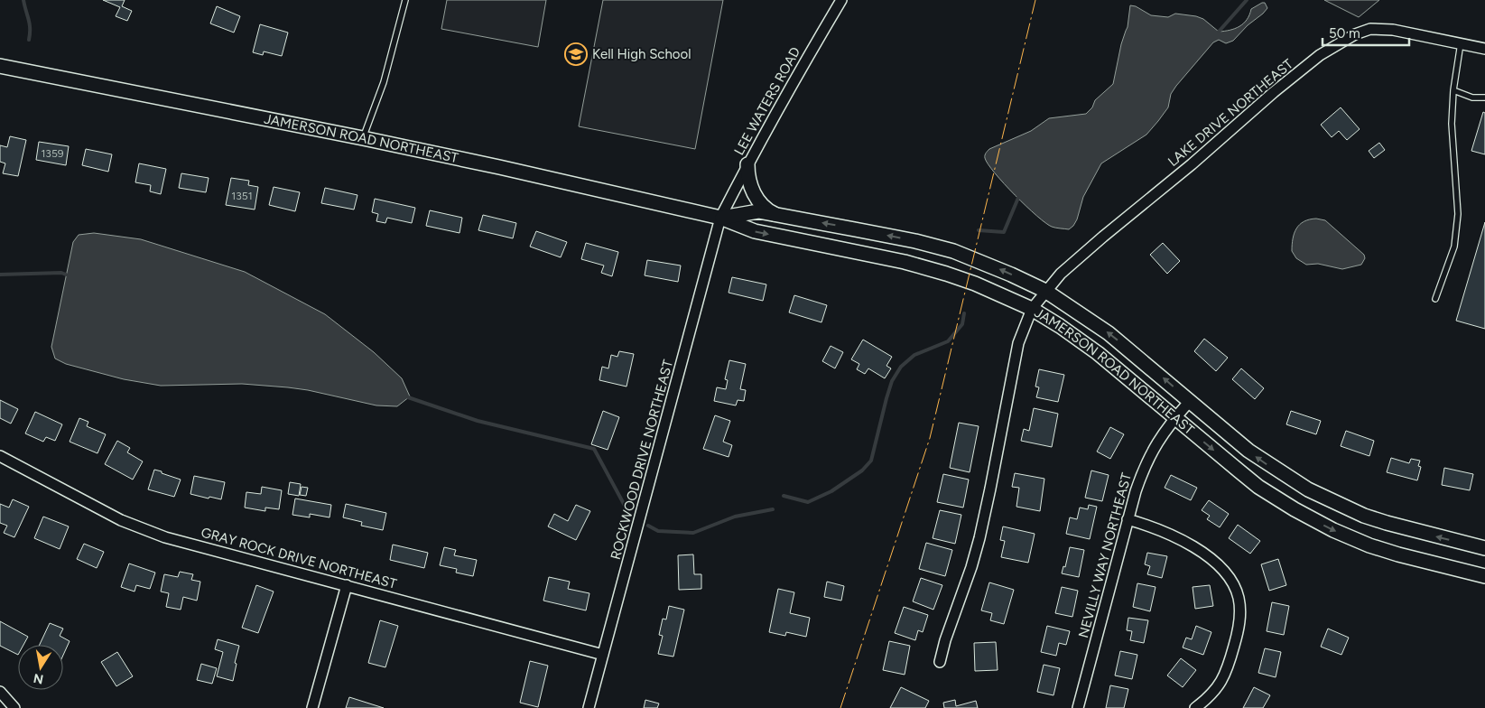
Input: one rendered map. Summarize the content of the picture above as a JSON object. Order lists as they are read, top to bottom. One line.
{"streets":{"street":["LEE WATERS ROAD","LAKE DRIVE NORTHEAST","JAMERSON ROAD NORTHEAST","ROCKWOOD DRIVE NORTHEAST","NEVILLY WAY NORTHEAST","GRAY ROCK DRIVE NORTHEAST"]},"crossings":[["LEE WATERS ROAD","JAMERSON ROAD NORTHEAST"],["LEE WATERS ROAD","ROCKWOOD DRIVE NORTHEAST"],["LAKE DRIVE NORTHEAST","JAMERSON ROAD NORTHEAST"],["JAMERSON ROAD NORTHEAST","ROCKWOOD DRIVE NORTHEAST"],["JAMERSON ROAD NORTHEAST","NEVILLY WAY NORTHEAST"],["ROCKWOOD DRIVE NORTHEAST","GRAY ROCK DRIVE NORTHEAST"]],"places":{"school or university":["Kell High School"]},"house_numbers":["1359","1351"],"scale_bar":"50 m","north":"bottom"}
